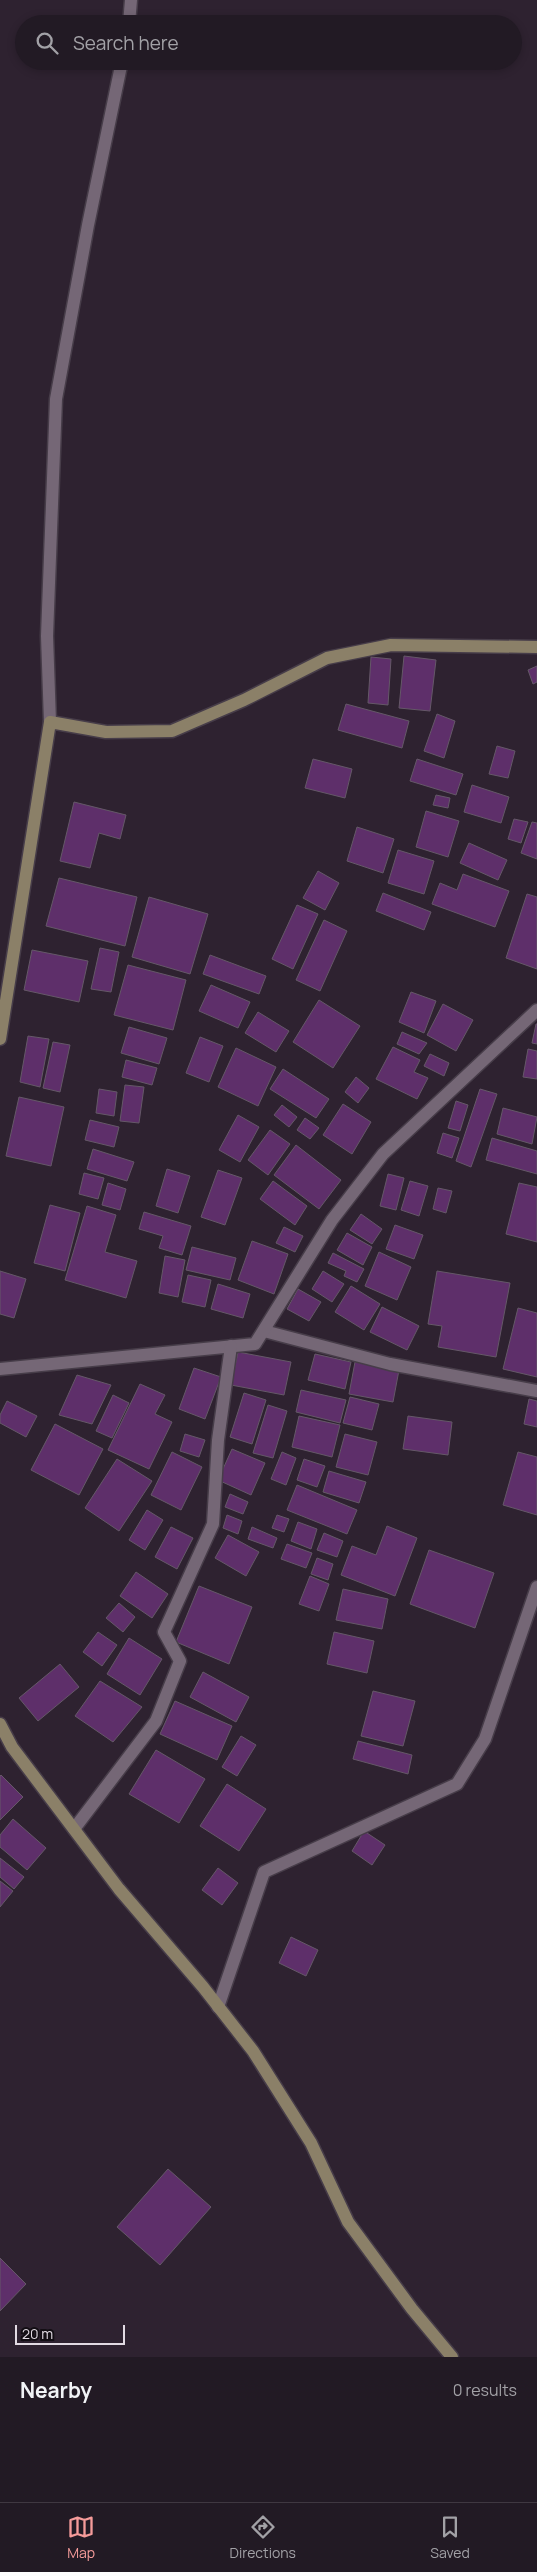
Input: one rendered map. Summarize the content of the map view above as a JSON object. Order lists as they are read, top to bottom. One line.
{"scale_bar":"20 m","page":{"search":"Search here","scale":"20 m","heading":["Nearby","0 results"],"nav":["Map","Directions","Saved"]}}
